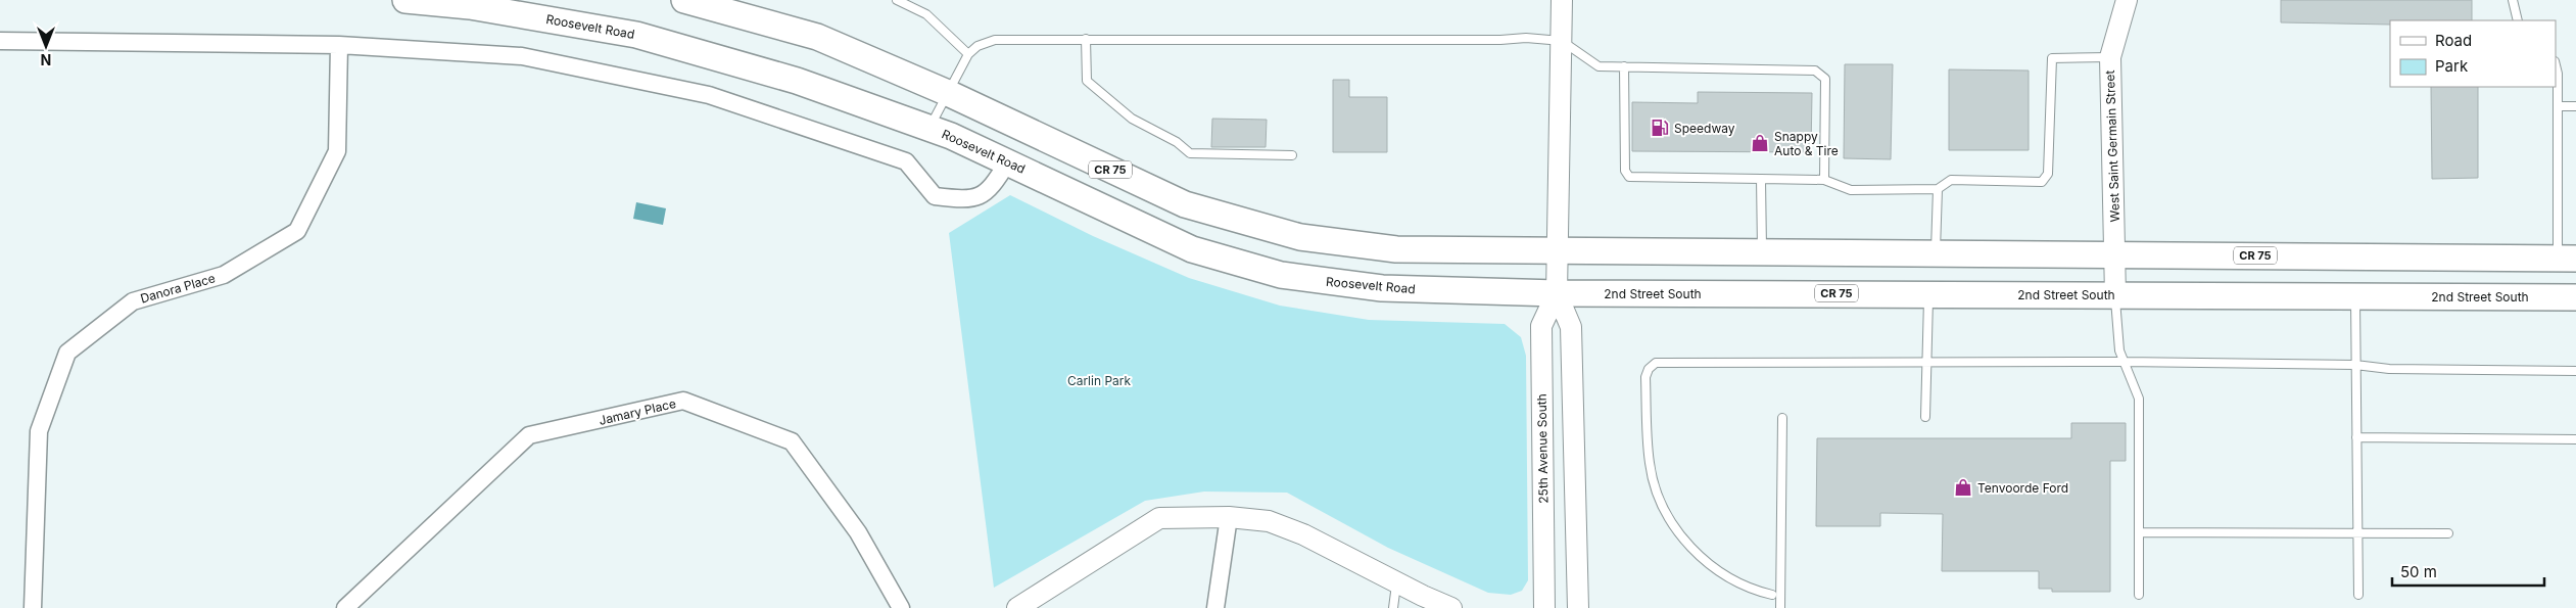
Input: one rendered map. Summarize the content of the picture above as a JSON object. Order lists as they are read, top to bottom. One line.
{"streets":{"main road":["Roosevelt Road","CR 75","2nd Street South"],"street":["West Saint Germain Street","Danora Place","Jamary Place","25th Avenue South"]},"crossings":[["Roosevelt Road","2nd Street South"],["Roosevelt Road","25th Avenue South"],["West Saint Germain Street","CR 75"],["West Saint Germain Street","2nd Street South"],["CR 75","25th Avenue South"],["2nd Street South","25th Avenue South"]],"parks":["Carlin Park"],"places":{"fuel station":["Speedway"],"shop":["Snappy Auto & Tire","Tenvoorde Ford"]},"legend":["Road","Park"],"scale_bar":"50 m","north":"bottom"}
